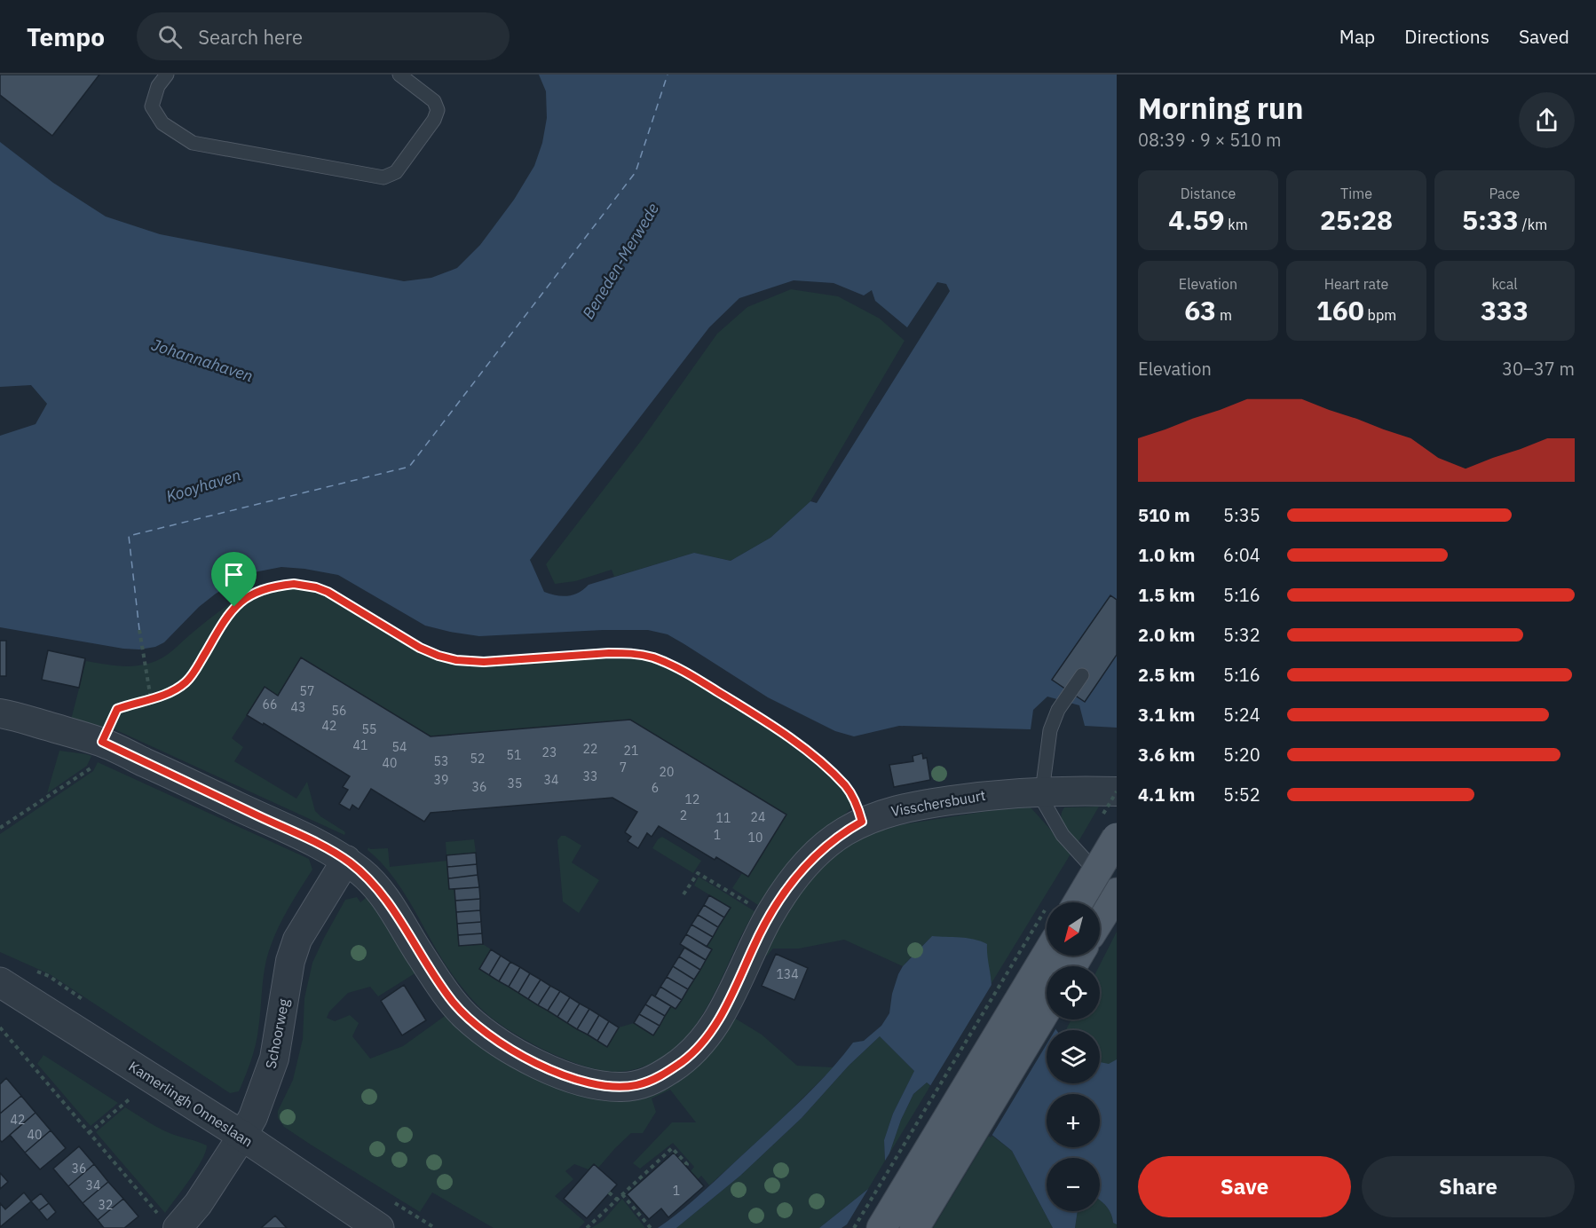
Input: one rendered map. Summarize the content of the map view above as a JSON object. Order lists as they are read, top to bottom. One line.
{"streets":{"street":["Visschersbuurt","Schoorweg","Kamerlingh Onneslaan"]},"crossings":[["Visschersbuurt","Schoorweg"],["Schoorweg","Kamerlingh Onneslaan"]],"water":["Beneden-Merwede","Johannahaven","Kooyhaven"],"house_numbers":["57","66","43","56","42","55","41","54","22","21","23","51","52","53","40","7","20","33","39","34","35","36","6","12","2","24","11","1","10","134","42","40","36","34","1","32"],"north":"bottom left","page":{"header":"Tempo","search":"Search here","nav":["Map","Directions","Saved"],"heading":["Morning run","08:39 · 9 × 510 m"],"stats":[["Distance","4.59 km"],["Time","25:28"],["Pace","5:33 /km"],["Elevation","63 m"],["Heart rate","160 bpm"],["kcal","333"]],"chart":["Elevation","30–37 m"],"list":[{"name":"510 m","note":"5:35"},{"name":"1.0 km","note":"6:04"},{"name":"1.5 km","note":"5:16"},{"name":"2.0 km","note":"5:32"},{"name":"2.5 km","note":"5:16"},{"name":"3.1 km","note":"5:24"},{"name":"3.6 km","note":"5:20"},{"name":"4.1 km","note":"5:52"}],"map_buttons":["+","−"],"buttons":["Save","Share"]}}
